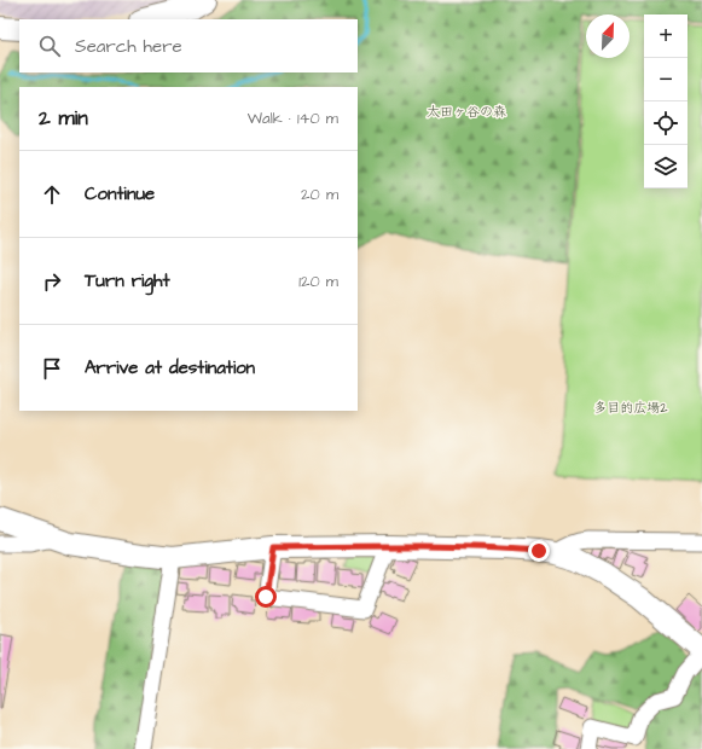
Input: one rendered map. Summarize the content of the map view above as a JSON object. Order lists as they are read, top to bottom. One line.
{"parks":["太田ヶ谷の森","多目的広場2"],"north":"top right","page":{"map_buttons":["+","−"],"search":"Search here","heading":["2 min","Walk · 140 m"],"list":[["Continue","20 m"],["Turn right","120 m"],"Arrive at destination"]}}
